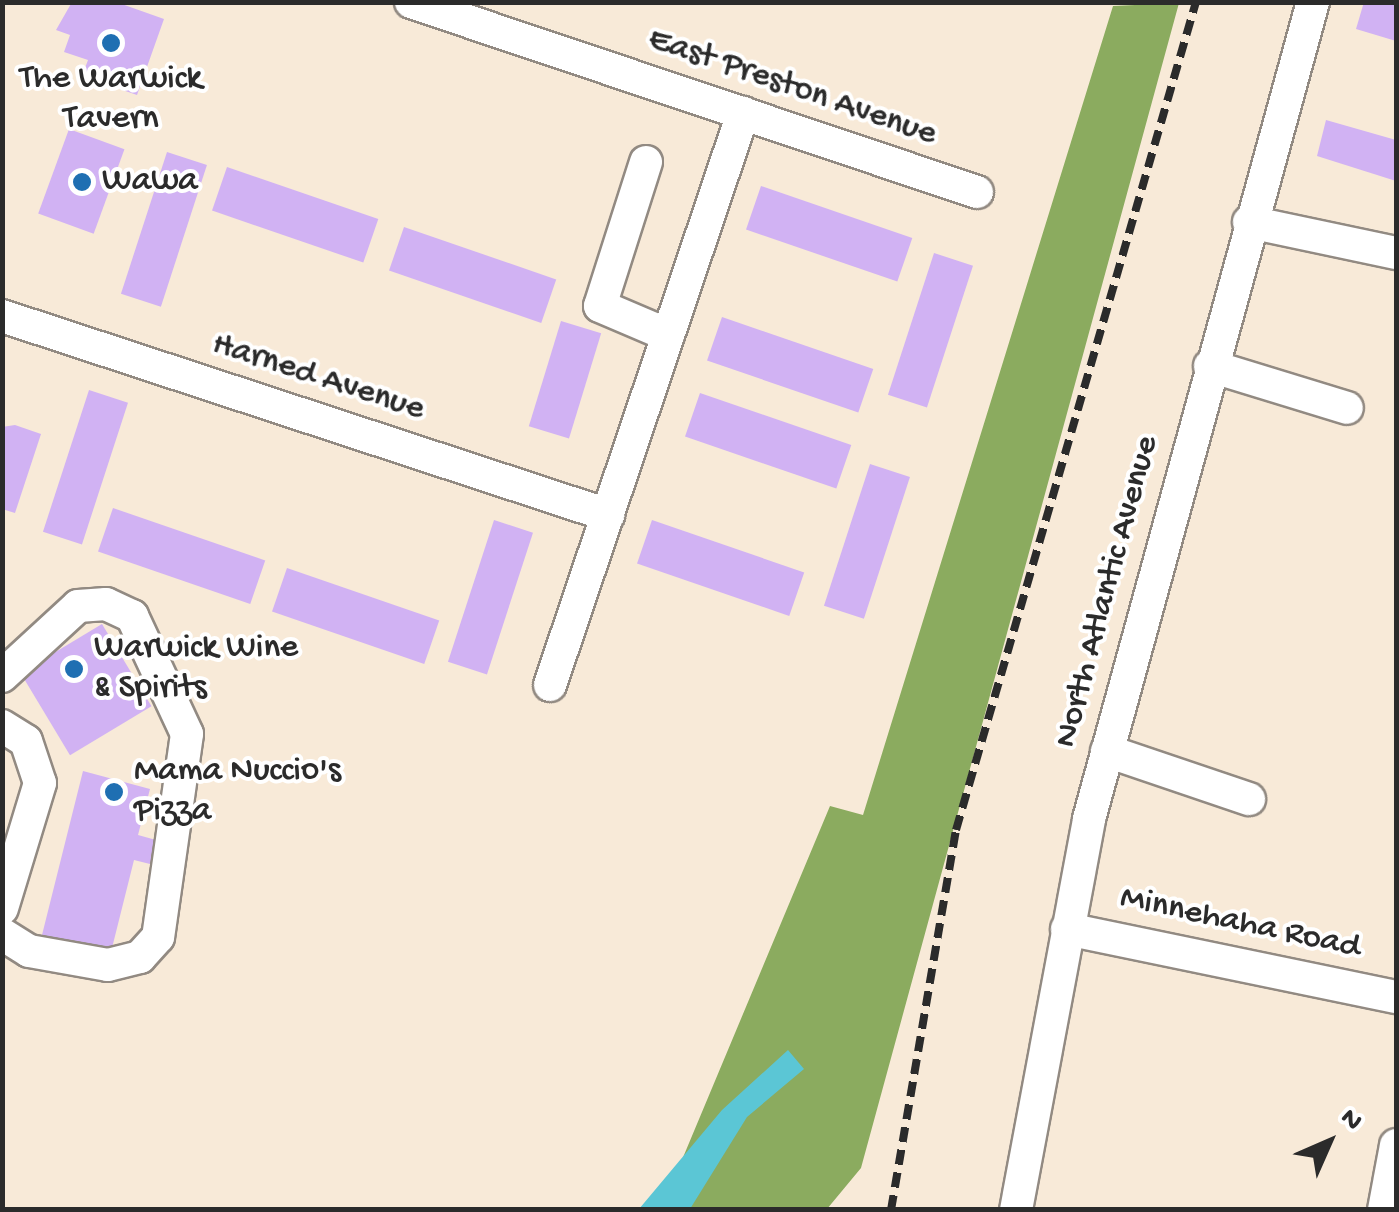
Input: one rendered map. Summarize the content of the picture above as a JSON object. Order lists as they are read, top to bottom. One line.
{"streets":{"street":["East Preston Avenue","Harned Avenue","North Atlantic Avenue","Minnehaha Road"]},"crossings":[["North Atlantic Avenue","Minnehaha Road"]],"places":["The Warwick Tavern","Wawa","Warwick Wine & Spirits","Mama Nuccio's Pizza"],"north":"top right"}
